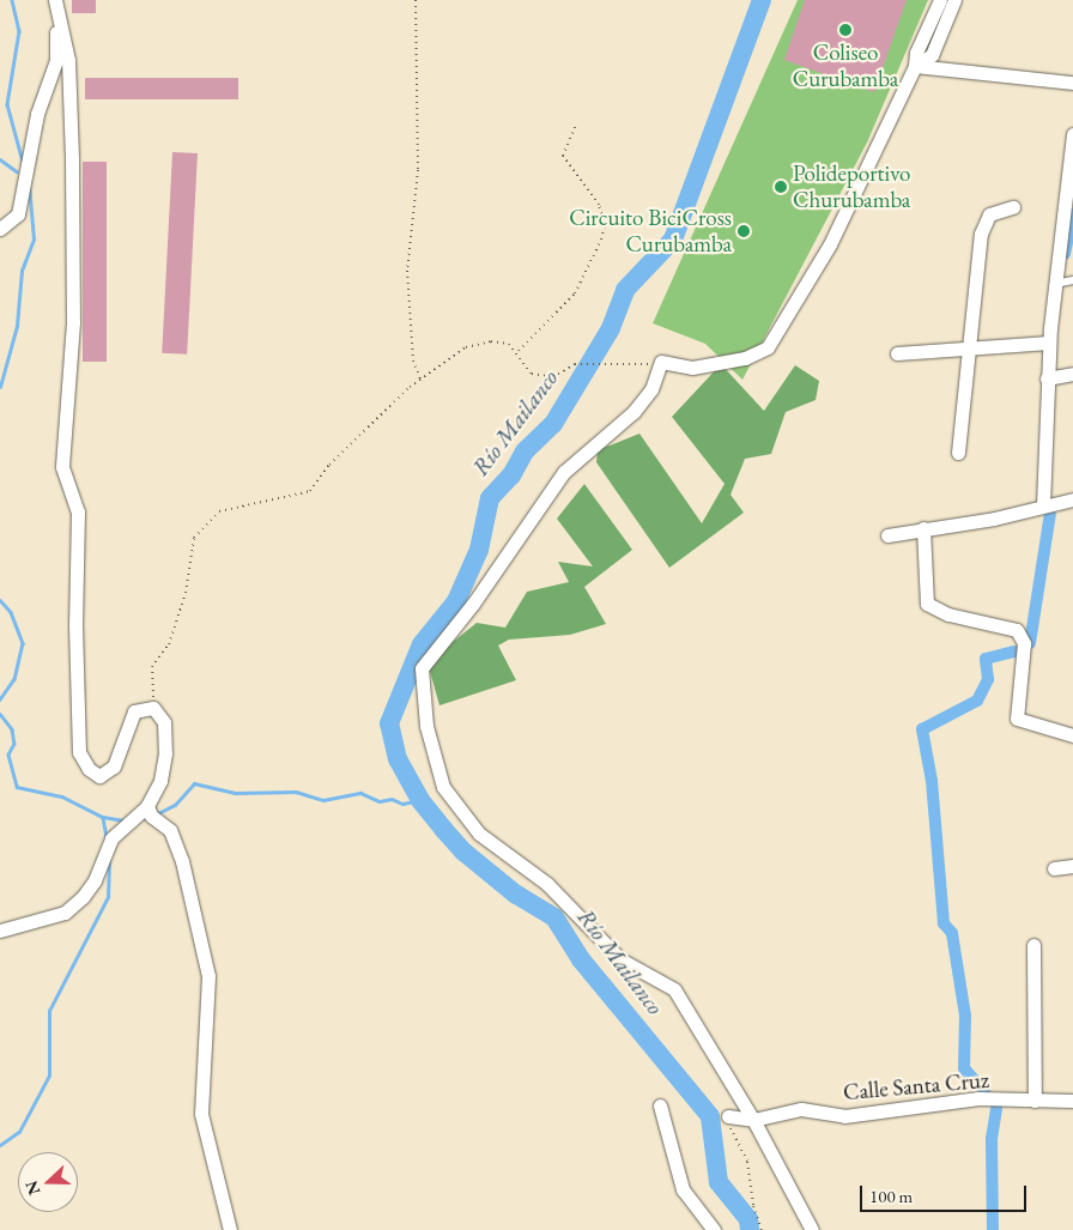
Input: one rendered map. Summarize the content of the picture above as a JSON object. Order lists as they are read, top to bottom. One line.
{"streets":{"street":["Calle Santa Cruz"]},"water":["Río Mailanco"],"places":["Coliseo Curubamba","Polideportivo Churubamba","Circuito BiciCross Curubamba"],"scale_bar":"100 m","north":"left"}
